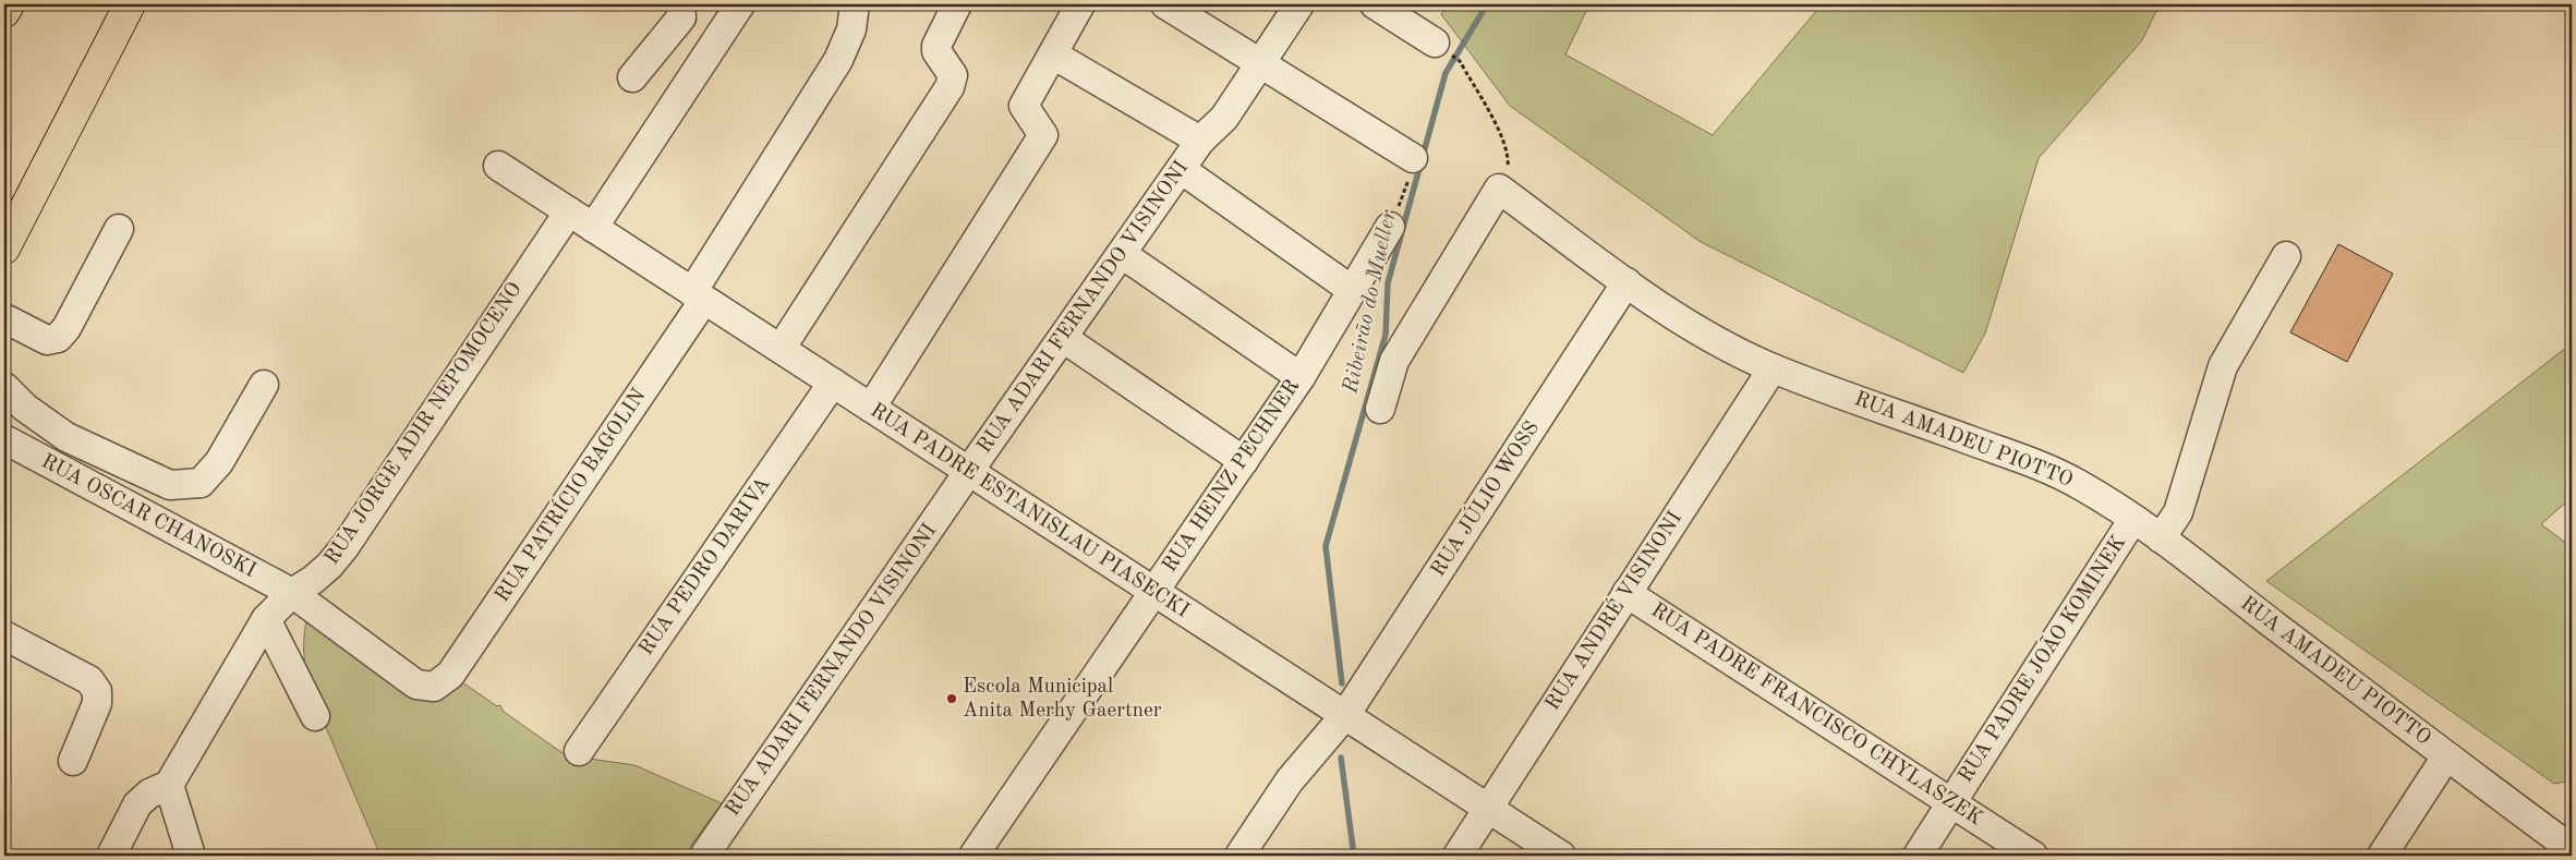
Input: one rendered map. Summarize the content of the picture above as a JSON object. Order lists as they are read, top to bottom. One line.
{"streets":{"street":["RUA ADARI FERNANDO VISINONI","RUA JORGE ADIR NEPOMOCENO","RUA AMADEU PIOTTO","RUA HEINZ PECHNER","RUA PATRÍCIO BAGOLIN","RUA JÚLIO WOSS","RUA PADRE ESTANISLAU PIASECKI","RUA OSCAR CHANOSKI","RUA PEDRO DARIVA","RUA ANDRÉ VISINONI","RUA PADRE JOÃO KOMINEK","RUA PADRE FRANCISCO CHYLASZEK"]},"crossings":[["RUA ADARI FERNANDO VISINONI","RUA PADRE ESTANISLAU PIASECKI"],["RUA JORGE ADIR NEPOMOCENO","RUA PADRE ESTANISLAU PIASECKI"],["RUA JORGE ADIR NEPOMOCENO","RUA OSCAR CHANOSKI"],["RUA AMADEU PIOTTO","RUA JÚLIO WOSS"],["RUA AMADEU PIOTTO","RUA ANDRÉ VISINONI"],["RUA AMADEU PIOTTO","RUA PADRE JOÃO KOMINEK"],["RUA HEINZ PECHNER","RUA PADRE ESTANISLAU PIASECKI"],["RUA PATRÍCIO BAGOLIN","RUA PADRE ESTANISLAU PIASECKI"],["RUA PATRÍCIO BAGOLIN","RUA OSCAR CHANOSKI"],["RUA JÚLIO WOSS","RUA PADRE ESTANISLAU PIASECKI"],["RUA PADRE ESTANISLAU PIASECKI","RUA PEDRO DARIVA"],["RUA PADRE ESTANISLAU PIASECKI","RUA ANDRÉ VISINONI"],["RUA ANDRÉ VISINONI","RUA PADRE FRANCISCO CHYLASZEK"],["RUA PADRE JOÃO KOMINEK","RUA PADRE FRANCISCO CHYLASZEK"]],"water":["Ribeirão do Mueller"],"places":["Escola Municipal Anita Merhy Gaertner"]}
